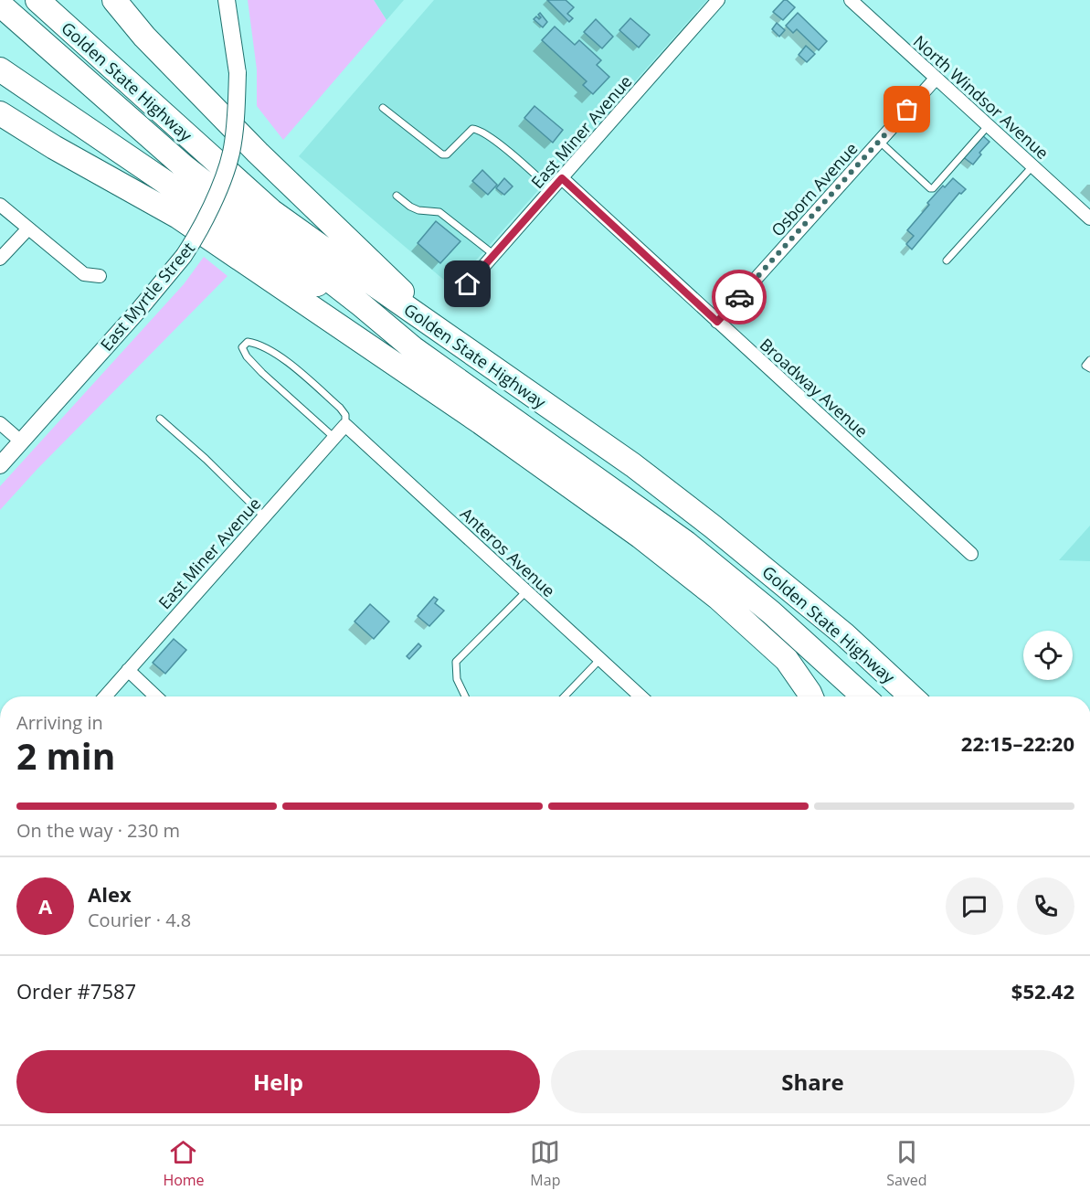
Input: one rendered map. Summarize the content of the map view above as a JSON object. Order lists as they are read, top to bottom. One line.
{"streets":{"highway":["Golden State Highway"],"street":["North Windsor Avenue","East Miner Avenue","Osborn Avenue","East Myrtle Street","Broadway Avenue","Anteros Avenue"]},"crossings":[["North Windsor Avenue","Osborn Avenue"],["East Miner Avenue","Broadway Avenue"],["East Miner Avenue","Anteros Avenue"],["Osborn Avenue","Broadway Avenue"]],"page":{"heading":["2 min","Arriving in","22:15–22:20"],"panel":["Alex","Courier · 4.8","Order #7587","$52.42"],"bar":"On the way · 230 m","round":"A","buttons":["Help","Share"],"tabs":["Home","Map","Saved"]}}
